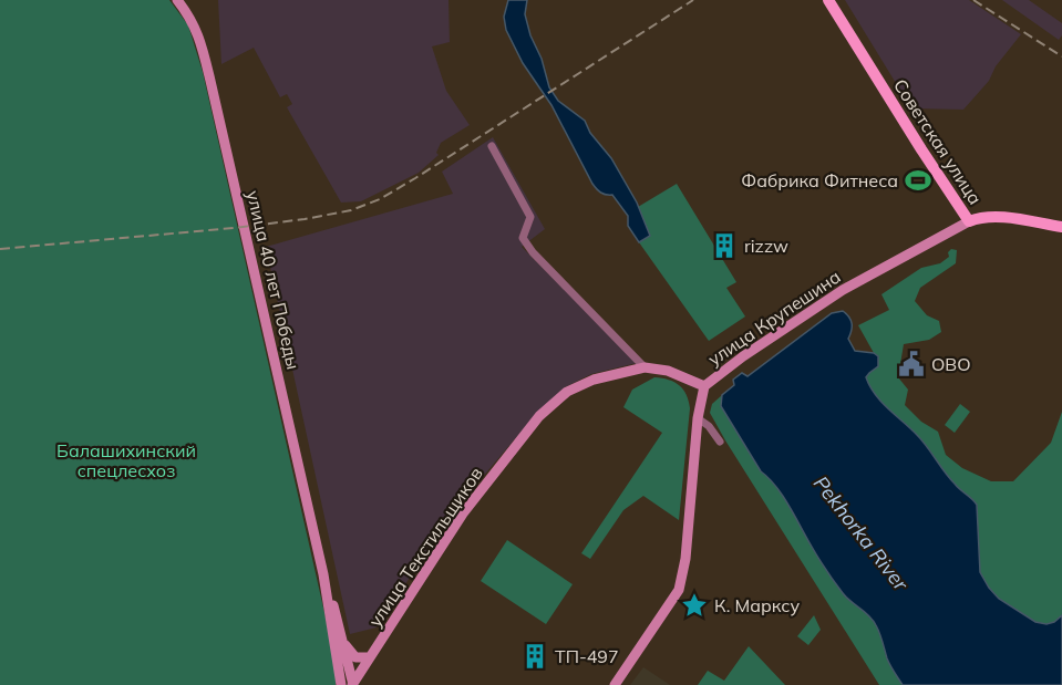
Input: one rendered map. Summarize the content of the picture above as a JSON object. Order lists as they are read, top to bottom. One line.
{"streets":{"main road":["Советская улица"],"street":["улица 40 лет Победы","улица Крупешина","улица Текстильщиков"]},"crossings":[["Советская улица","улица Крупешина"],["улица 40 лет Победы","улица Текстильщиков"],["улица Крупешина","улица Текстильщиков"]],"water":["Pekhorka River"],"parks":["Балашихинский спецлесхоз"],"places":{"sports":["Фабрика Фитнеса"],"building":["rizzw","ТП-497"],"public building":["ОВО"],"place":["К. Марксу"]}}
